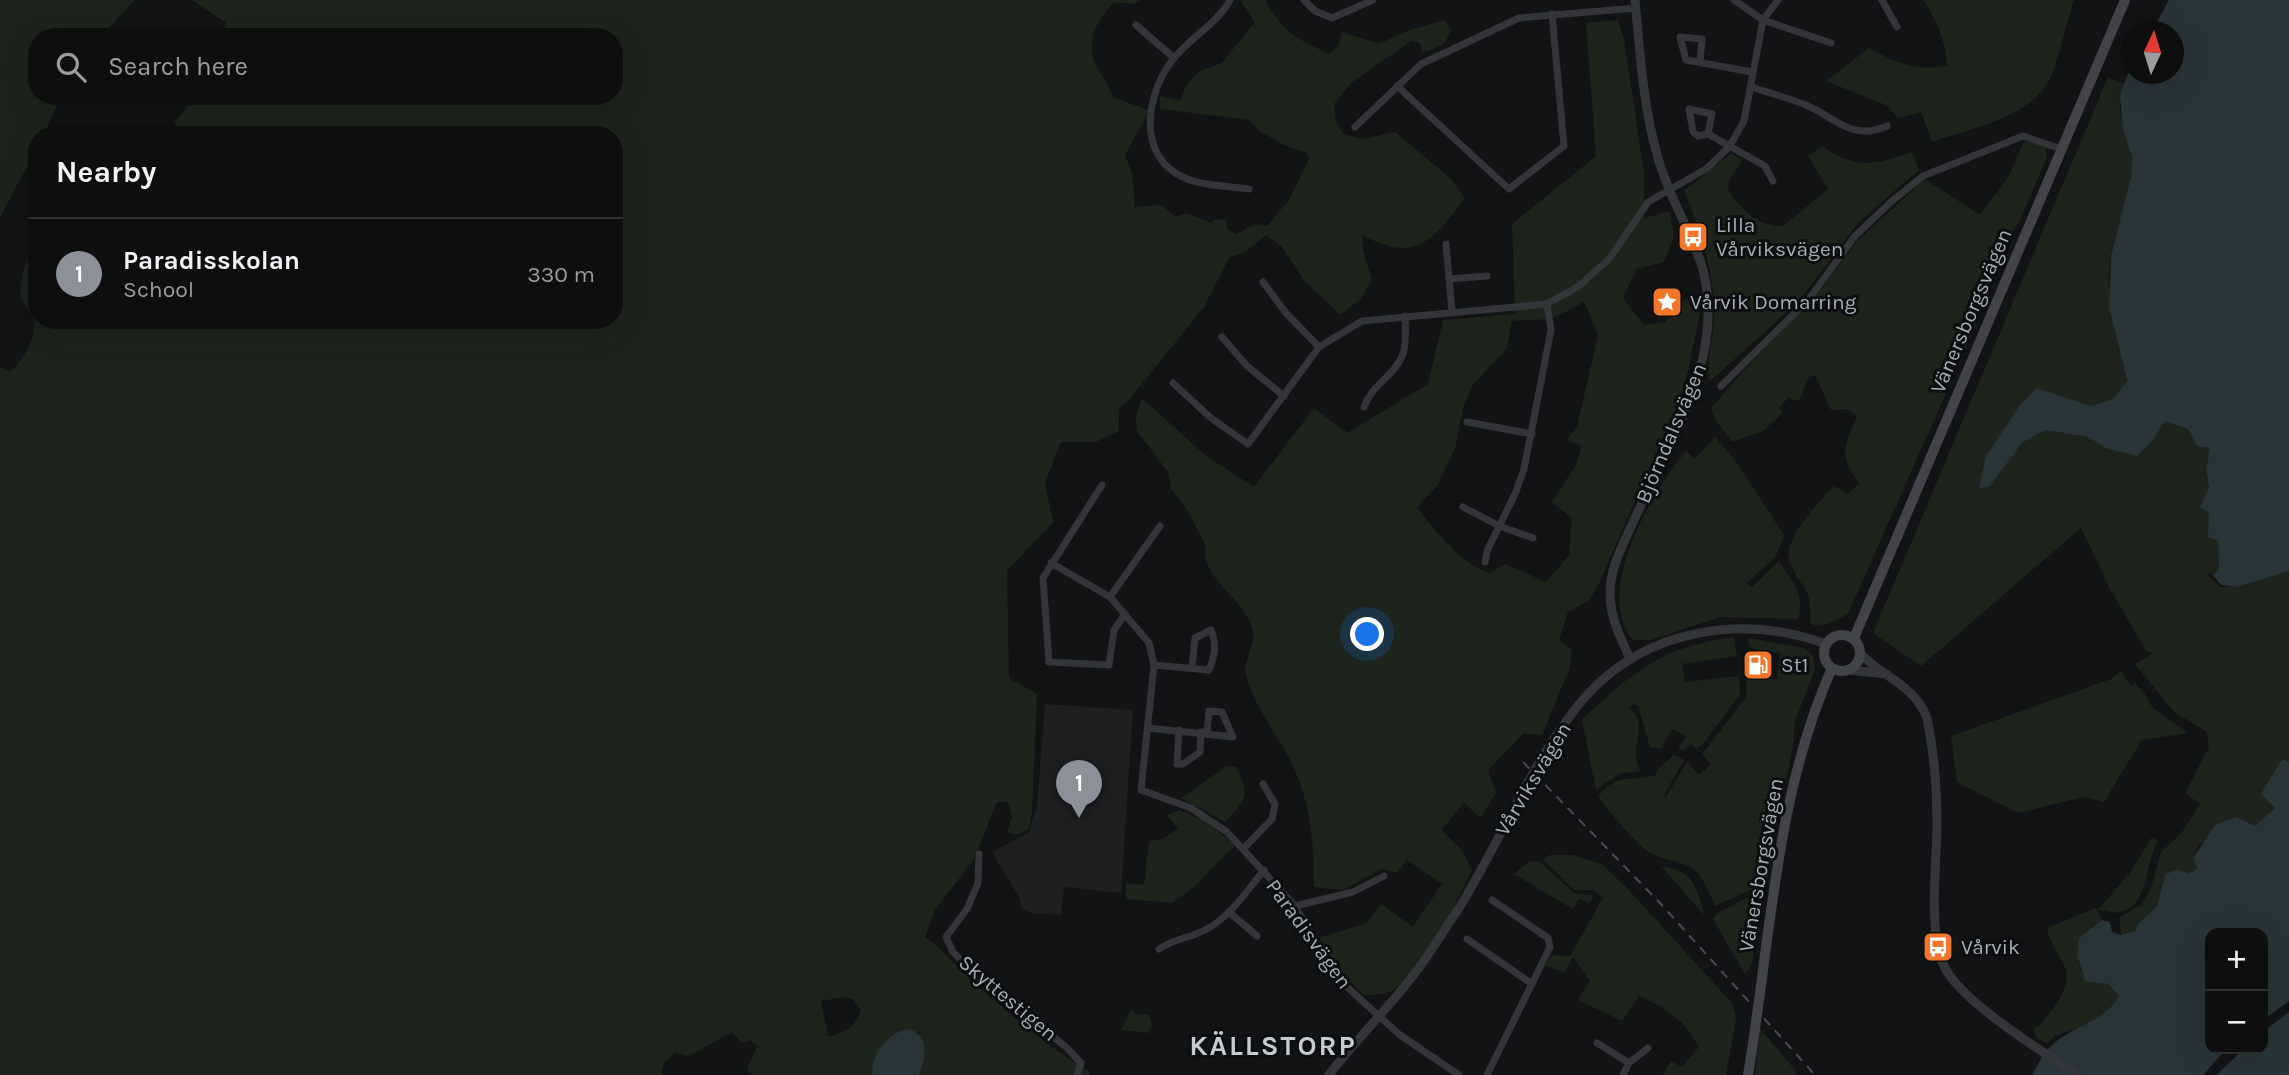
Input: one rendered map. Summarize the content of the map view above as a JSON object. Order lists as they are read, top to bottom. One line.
{"streets":{"main road":["Vänersborgsvägen"],"street":["Björndalsvägen","Vårviksvägen","Paradisvägen","Skyttestigen"]},"crossings":[["Vänersborgsvägen","Vårviksvägen"],["Björndalsvägen","Vårviksvägen"],["Vårviksvägen","Paradisvägen"]],"districts":["KÄLLSTORP"],"places":{"bus stop":["Lilla Vårviksvägen","Vårvik"],"place":["Vårvik Domarring"],"fuel station":["St1"]},"north":"top","page":{"search":"Search here","heading":"Nearby","list":[{"mark":"1","name":"Paradisskolan","note":"School","value":"330 m"}],"pins":"1","map_buttons":["+","−"]}}
